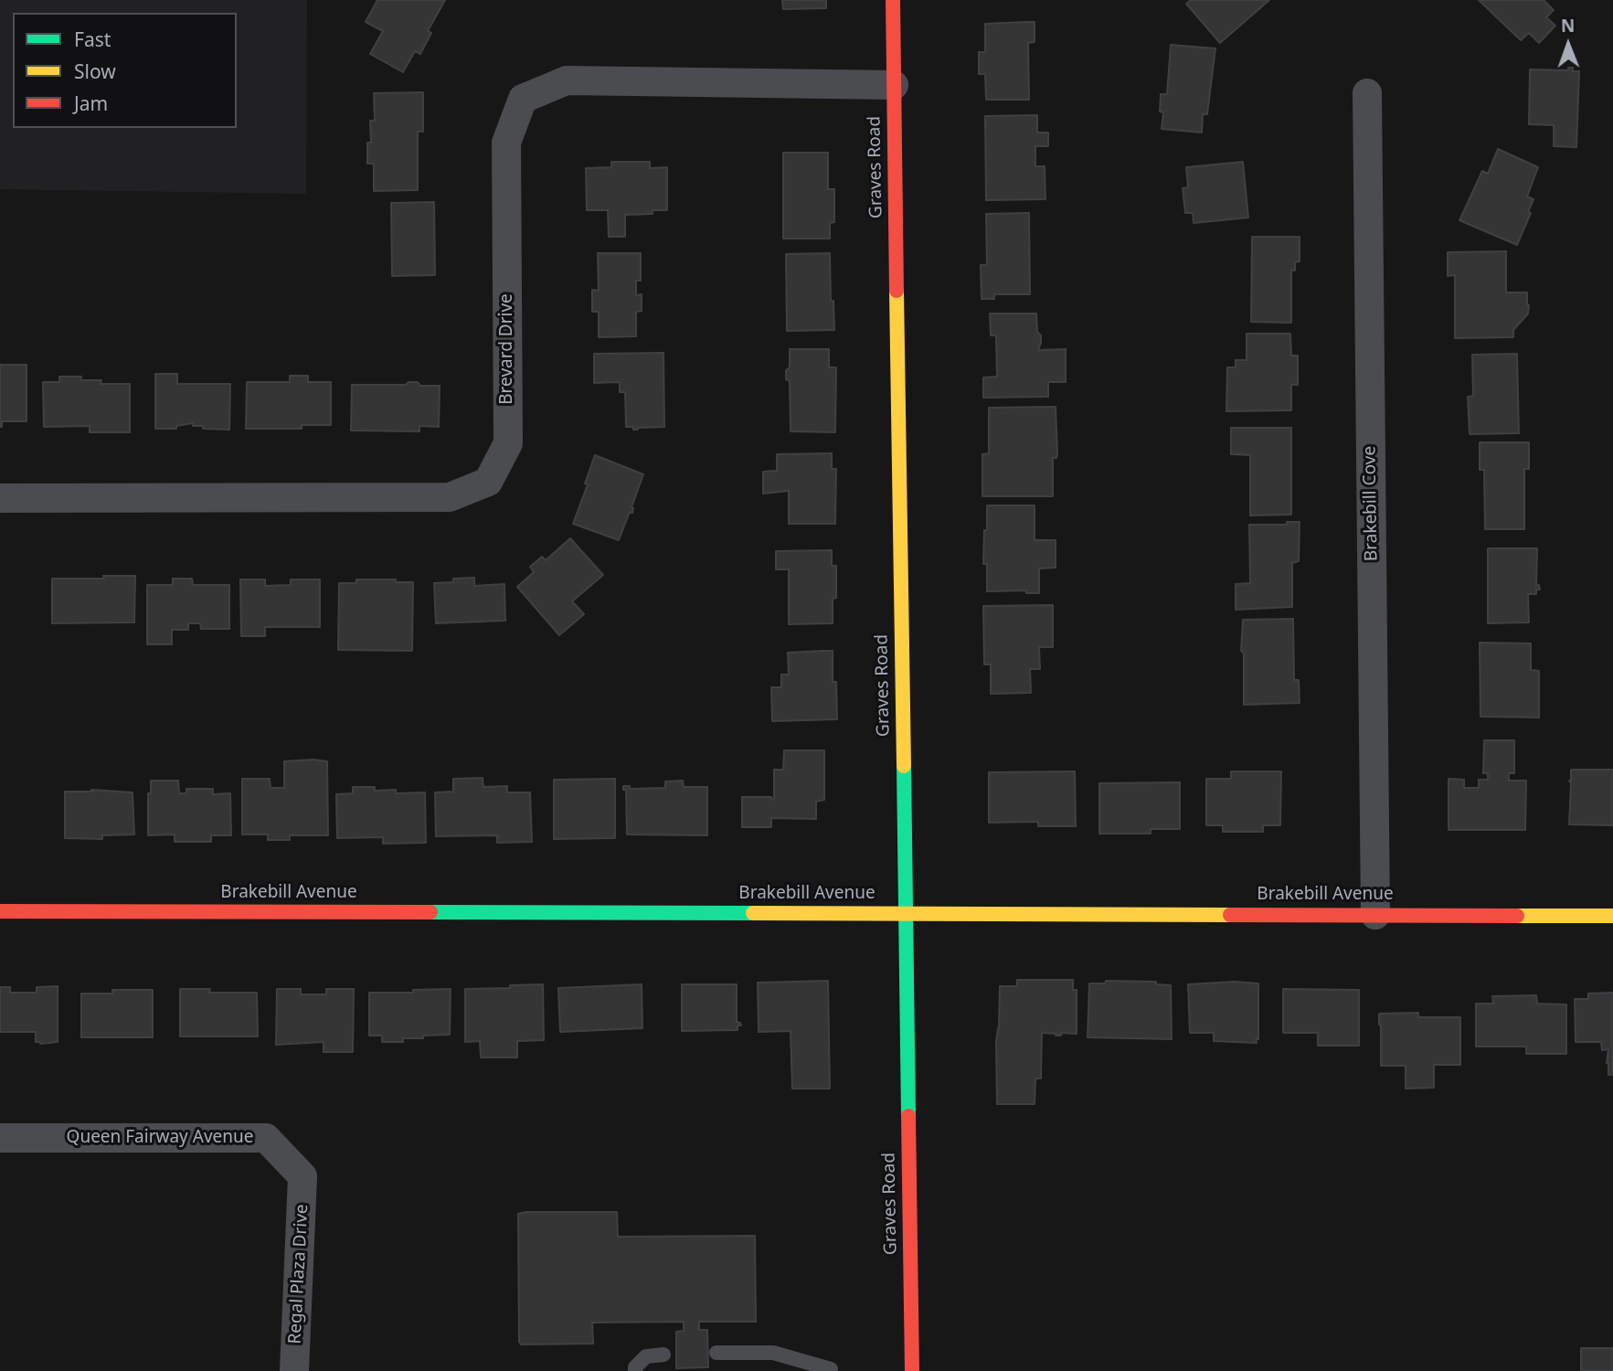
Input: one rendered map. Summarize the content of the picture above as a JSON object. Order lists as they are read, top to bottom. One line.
{"streets":{"street":["Graves Road","Brevard Drive","Brakebill Cove","Brakebill Avenue","Queen Fairway Avenue","Regal Plaza Drive"]},"crossings":[["Graves Road","Brevard Drive"],["Graves Road","Brakebill Avenue"],["Brakebill Cove","Brakebill Avenue"],["Queen Fairway Avenue","Regal Plaza Drive"]],"legend":["Fast","Slow","Jam"],"north":"top"}
